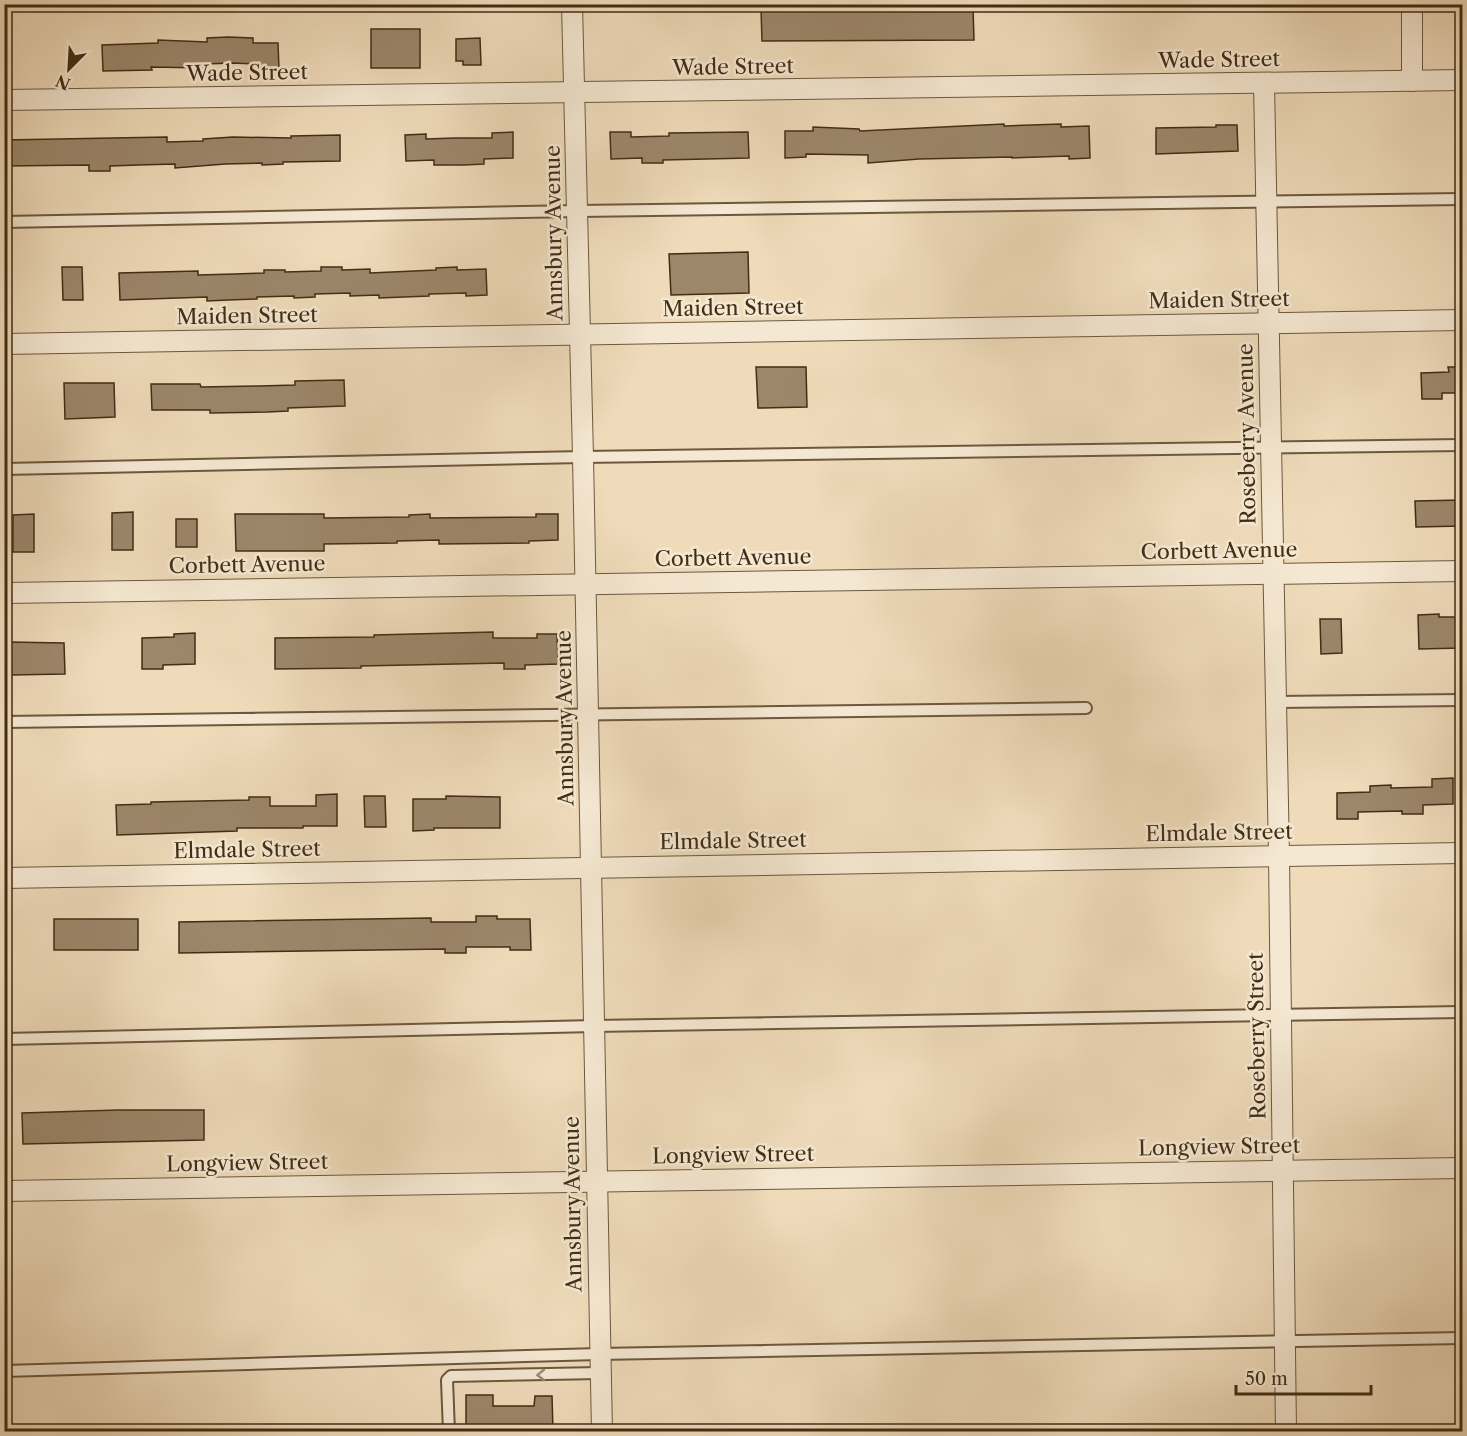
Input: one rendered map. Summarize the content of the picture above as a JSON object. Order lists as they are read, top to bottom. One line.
{"streets":{"street":["Wade Street","Annsbury Avenue","Maiden Street","Roseberry Avenue","Corbett Avenue","Elmdale Street","Roseberry Street","Longview Street"]},"crossings":[["Wade Street","Annsbury Avenue"],["Wade Street","Roseberry Avenue"],["Annsbury Avenue","Maiden Street"],["Annsbury Avenue","Corbett Avenue"],["Annsbury Avenue","Elmdale Street"],["Annsbury Avenue","Longview Street"],["Maiden Street","Roseberry Avenue"],["Roseberry Avenue","Corbett Avenue"],["Roseberry Avenue","Elmdale Street"],["Roseberry Avenue","Roseberry Street"],["Elmdale Street","Roseberry Street"],["Roseberry Street","Longview Street"]],"scale_bar":"50 m","north":"bottom left"}
